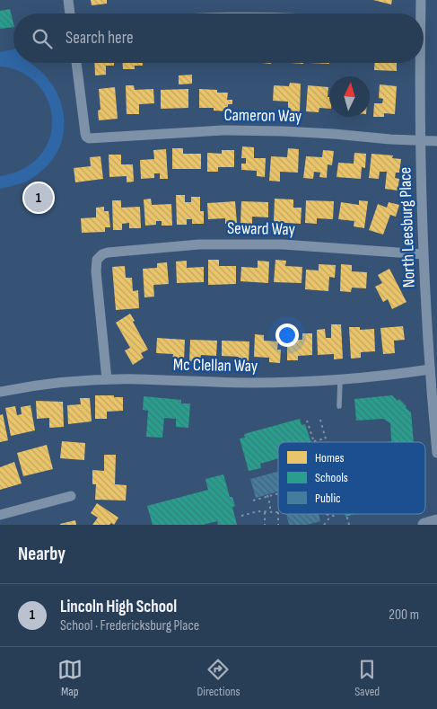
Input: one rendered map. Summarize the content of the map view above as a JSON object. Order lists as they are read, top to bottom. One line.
{"streets":{"street":["Cameron Way","North Leesburg Place","Seward Way","Mc Clellan Way"]},"crossings":[["Cameron Way","North Leesburg Place"],["North Leesburg Place","Seward Way"],["North Leesburg Place","Mc Clellan Way"],["Seward Way","Mc Clellan Way"]],"legend":["Homes","Schools","Public"],"north":"top","page":{"search":"Search here","pins":"1","heading":"Nearby","list":[{"mark":"1","name":"Lincoln High School","note":"School · Fredericksburg Place","value":"200 m"}],"nav":["Map","Directions","Saved"]}}
